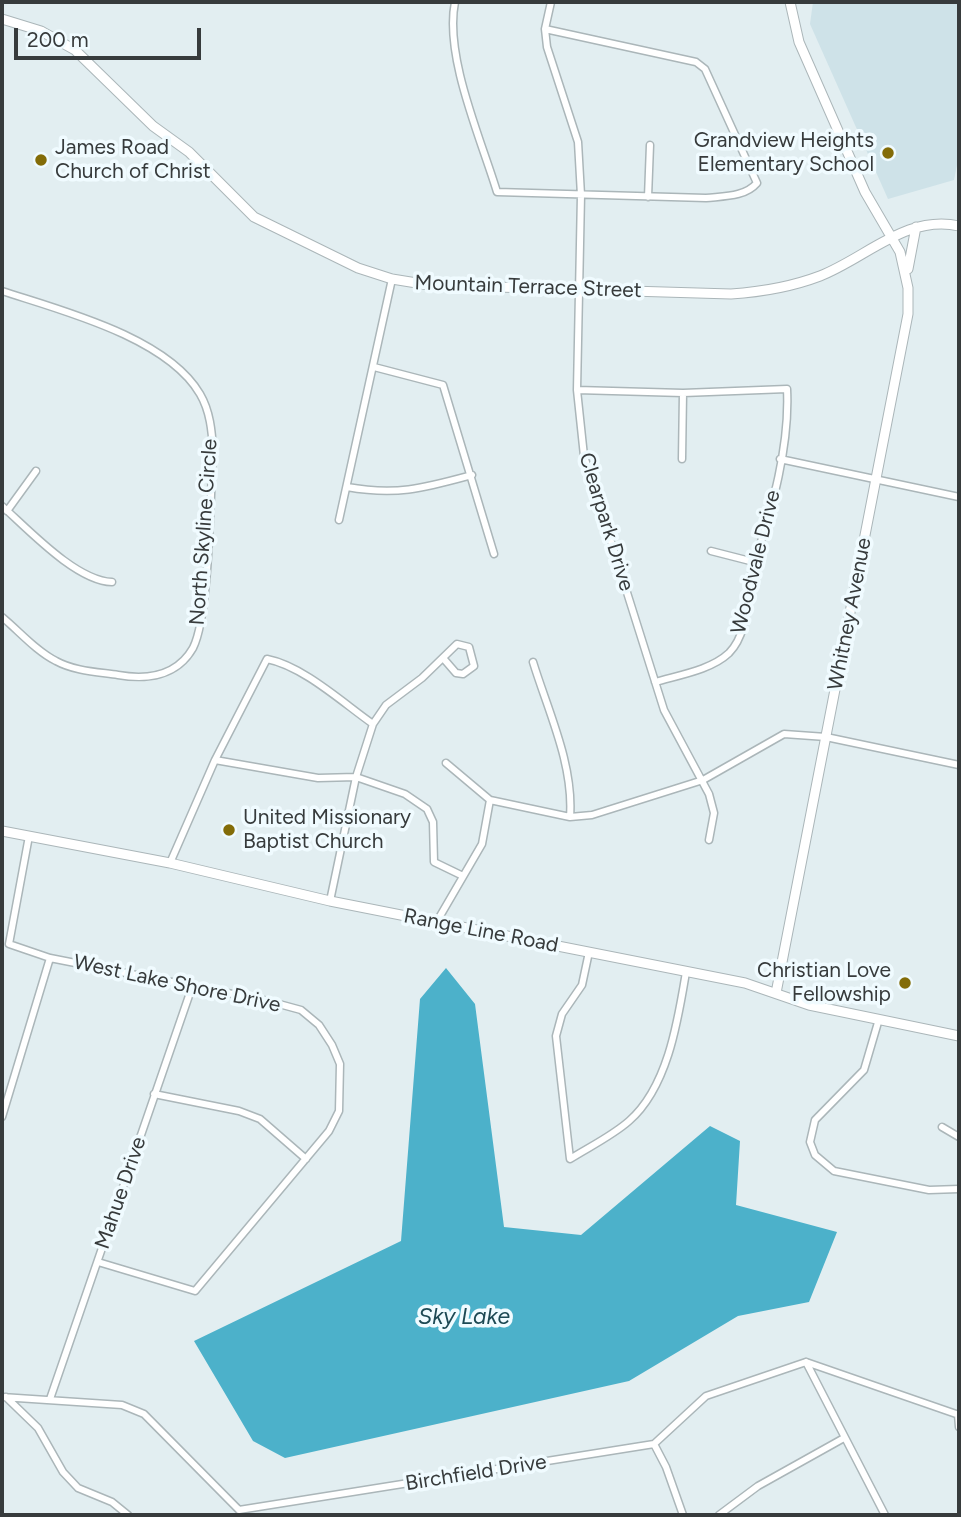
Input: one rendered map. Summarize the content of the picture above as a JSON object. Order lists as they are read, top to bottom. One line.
{"streets":{"main road":["Mountain Terrace Street","Whitney Avenue","Range Line Road"],"street":["Clearpark Drive","North Skyline Circle","Woodvale Drive","West Lake Shore Drive","Mahue Drive","Birchfield Drive"]},"crossings":[["Mountain Terrace Street","Clearpark Drive"],["Mountain Terrace Street","Whitney Avenue"],["Clearpark Drive","Woodvale Drive"],["Whitney Avenue","Range Line Road"],["Range Line Road","West Lake Shore Drive"],["West Lake Shore Drive","Mahue Drive"],["Mahue Drive","Birchfield Drive"]],"water":["Sky Lake"],"places":["Grandview Heights Elementary School","James Road Church of Christ","United Missionary Baptist Church","Christian Love Fellowship"],"scale_bar":"200 m"}
